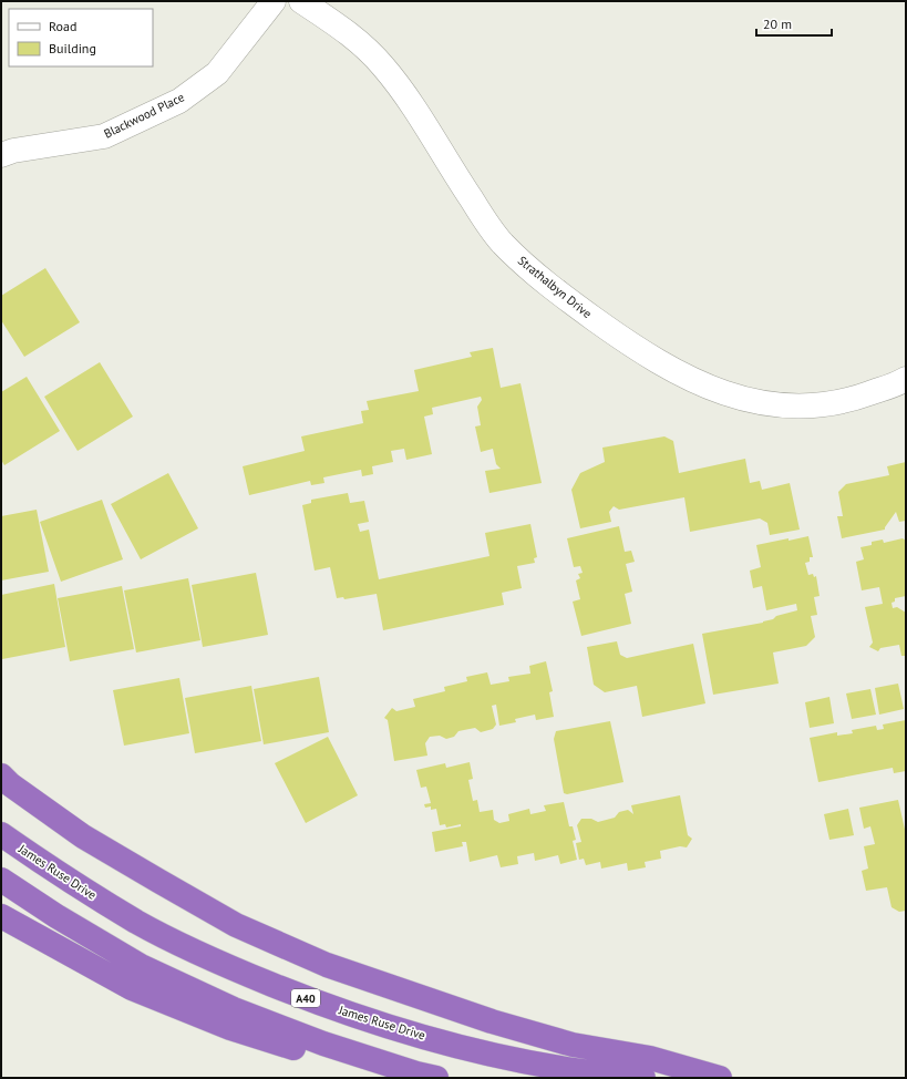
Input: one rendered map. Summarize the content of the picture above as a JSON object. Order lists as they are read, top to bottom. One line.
{"streets":{"highway":["James Ruse Drive","A40"],"street":["Blackwood Place","Strathalbyn Drive"]},"legend":["Road","Building"],"scale_bar":"20 m"}
